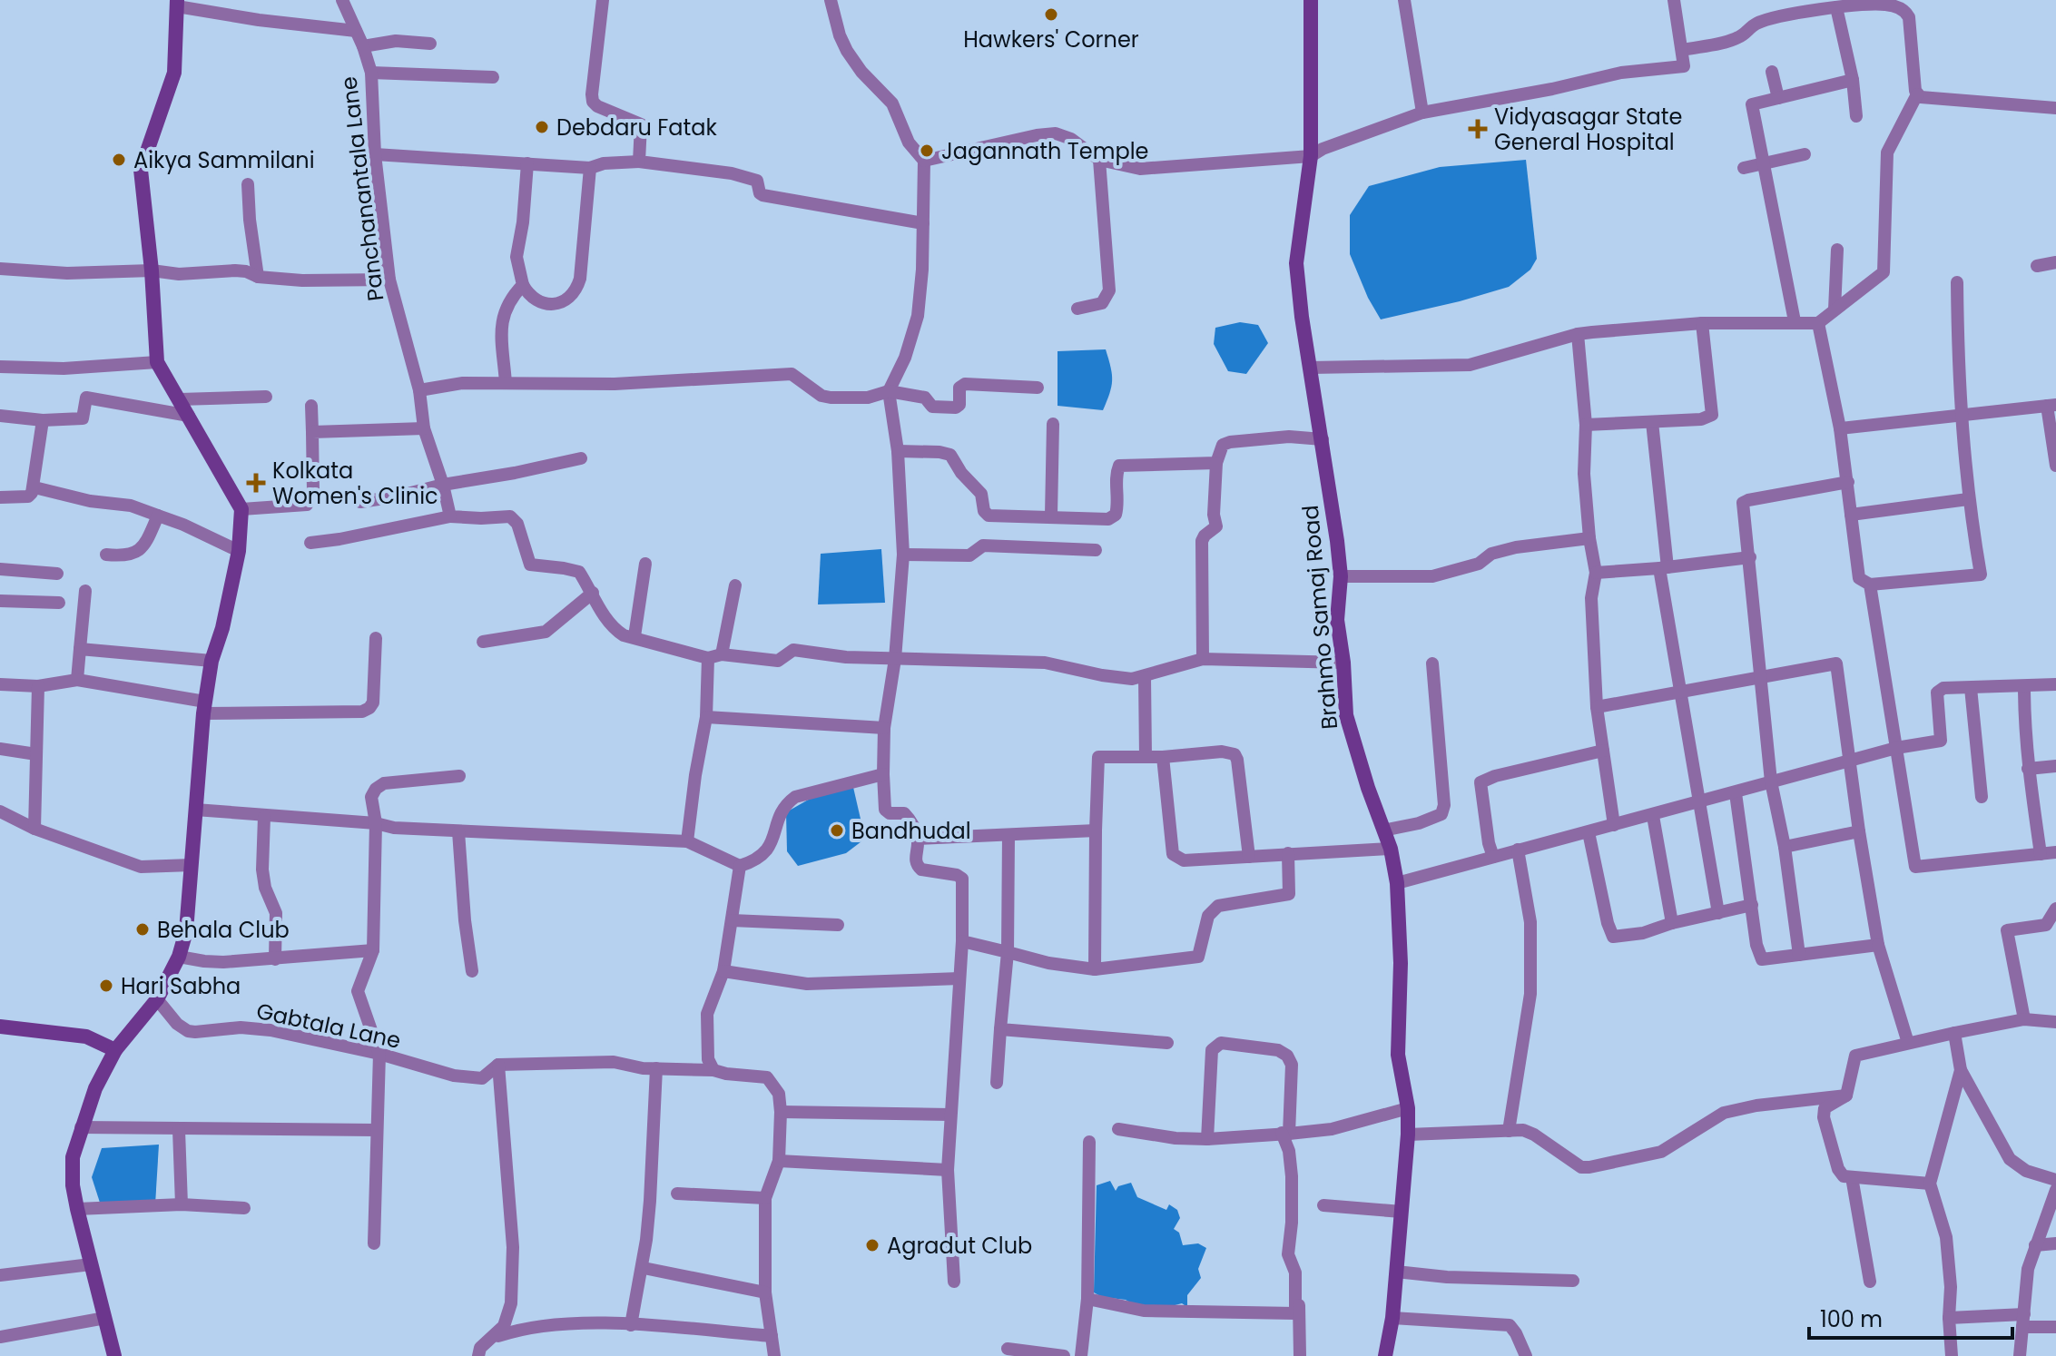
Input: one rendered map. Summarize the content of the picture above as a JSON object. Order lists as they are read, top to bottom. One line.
{"streets":{"street":["Panchanantala Lane","Brahmo Samaj Road","Gabtala Lane"]},"places":{"other":["Hawkers' Corner","Debdaru Fatak","Jagannath Temple","Aikya Sammilani","Bandhudal","Behala Club","Hari Sabha","Agradut Club"],"health":["Vidyasagar State General Hospital","Kolkata Women's Clinic"]},"scale_bar":"100 m"}
